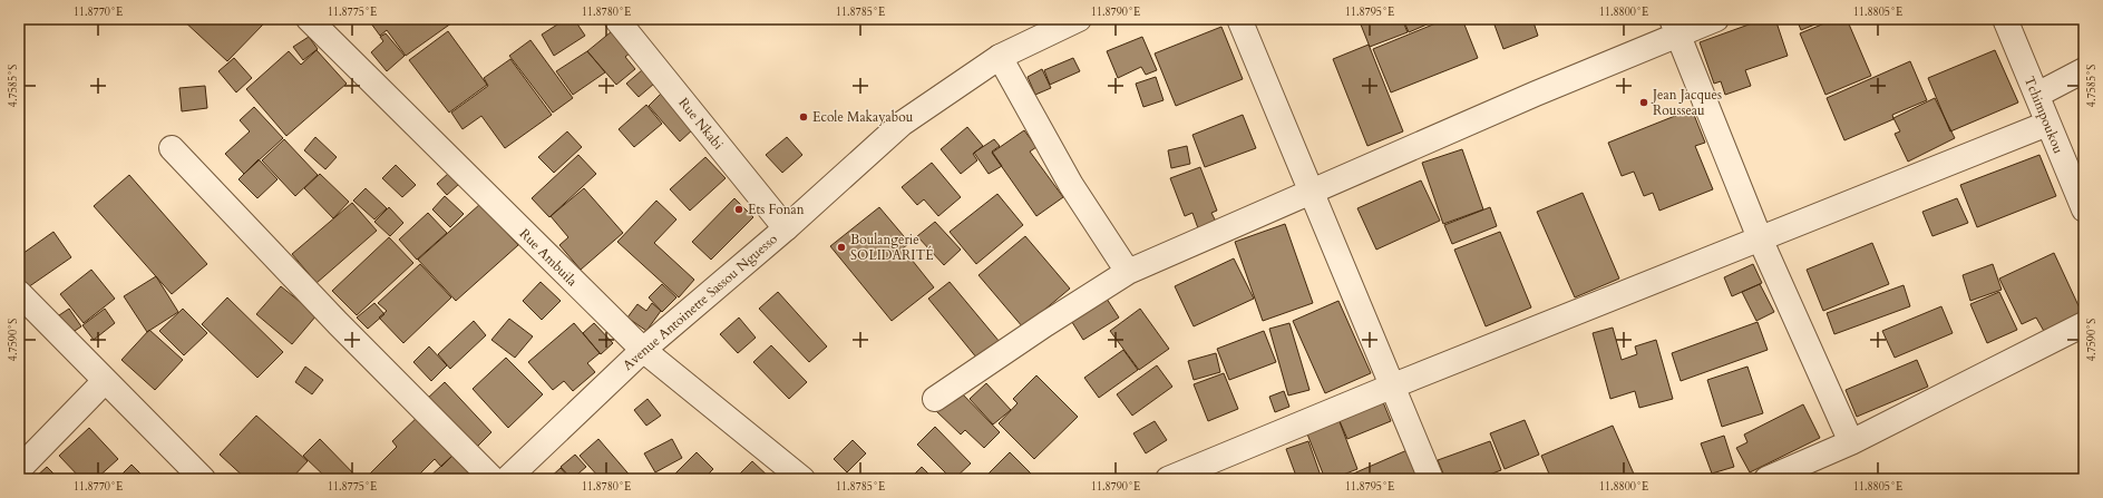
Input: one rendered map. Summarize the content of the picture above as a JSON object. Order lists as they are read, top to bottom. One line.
{"streets":{"street":["Tchimpoukou","Rue Nkabi","Rue Ambuila","Avenue Antoinette Sassou Nguesso"]},"crossings":[["Rue Nkabi","Avenue Antoinette Sassou Nguesso"],["Rue Ambuila","Avenue Antoinette Sassou Nguesso"]],"places":["Jean Jacques Rousseau","Ecole Makayabou","Ets Fonan","Boulangerie SOLIDARITÉ"],"coordinates":["11.8770°E","11.8775°E","11.8780°E","11.8785°E","11.8790°E","11.8795°E","11.8800°E","11.8805°E","4.7585°S","4.7590°S"]}
